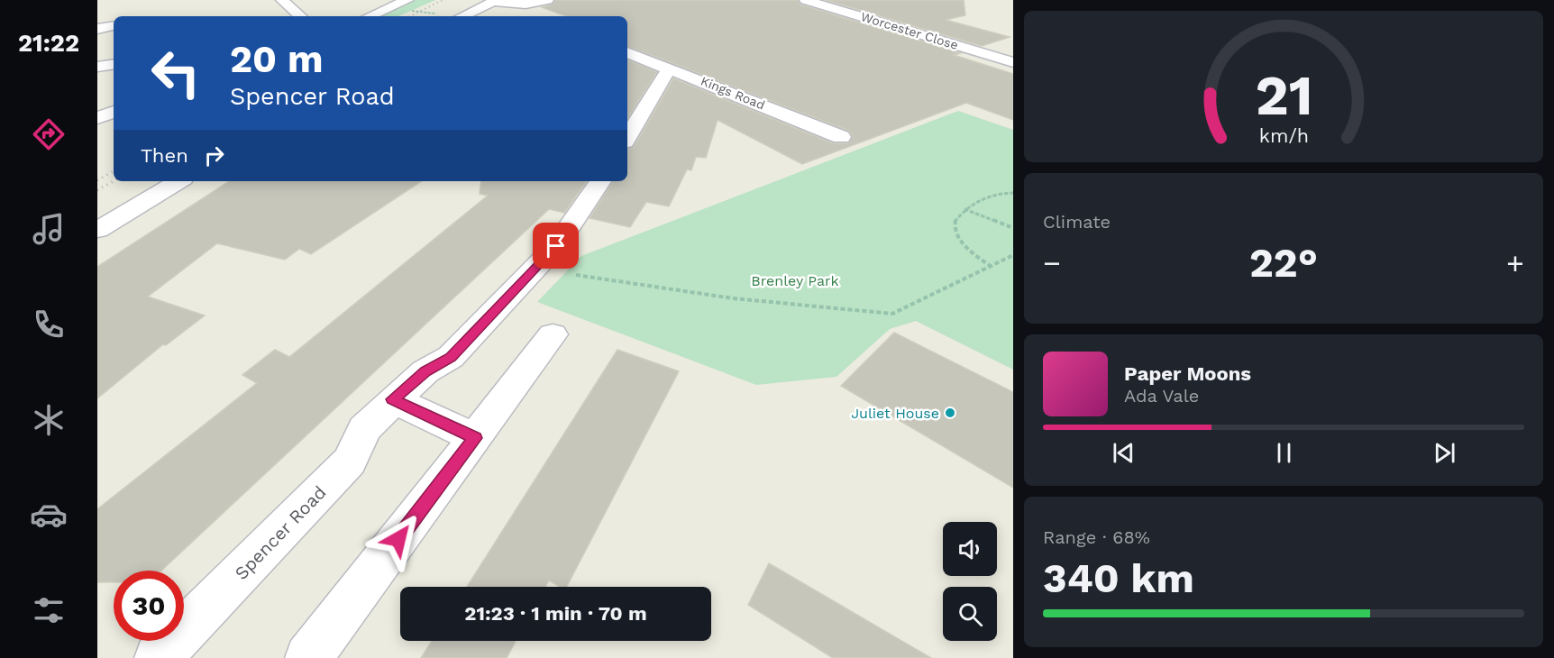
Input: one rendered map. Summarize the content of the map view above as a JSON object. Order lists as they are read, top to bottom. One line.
{"streets":{"street":["Worcester Close","Kings Road","Spencer Road"]},"parks":["Brenley Park"],"places":["Juliet House"],"page":{"tabs":"21:22","turn":["20 m","Spencer Road"],"then":"Then","tile":["Climate",["Range · 68%","340 km"]],"heat":["−","22°","+"],"song":["Paper Moons","Ada Vale"],"limit":"30","trip":"21:23 · 1 min · 70 m","gauge":["21","km/h"]}}
